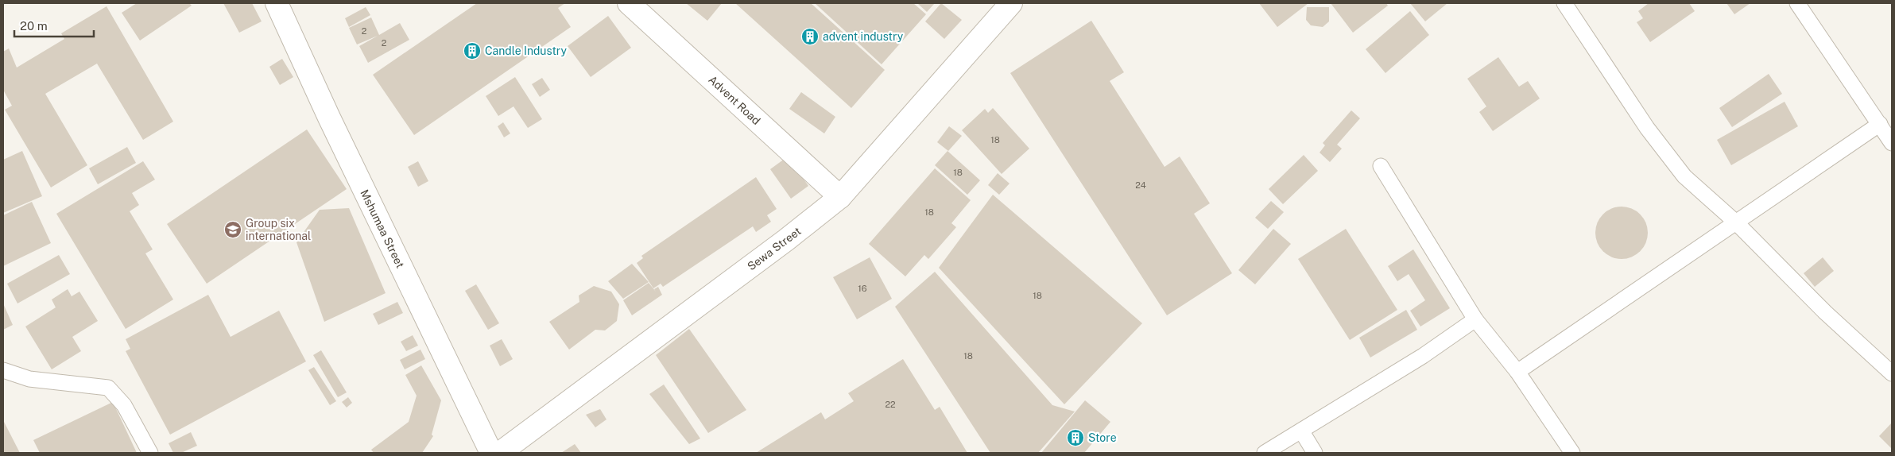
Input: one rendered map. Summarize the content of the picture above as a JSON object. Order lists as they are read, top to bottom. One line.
{"streets":{"street":["Advent Road","Mshumaa Street","Sewa Street"]},"crossings":[["Advent Road","Sewa Street"]],"places":{"building":["advent industry","Candle Industry","Store"],"school or university":["Group six international"]},"house_numbers":["2","2","18","18","24","18","16","18","18","22"],"scale_bar":"20 m"}
